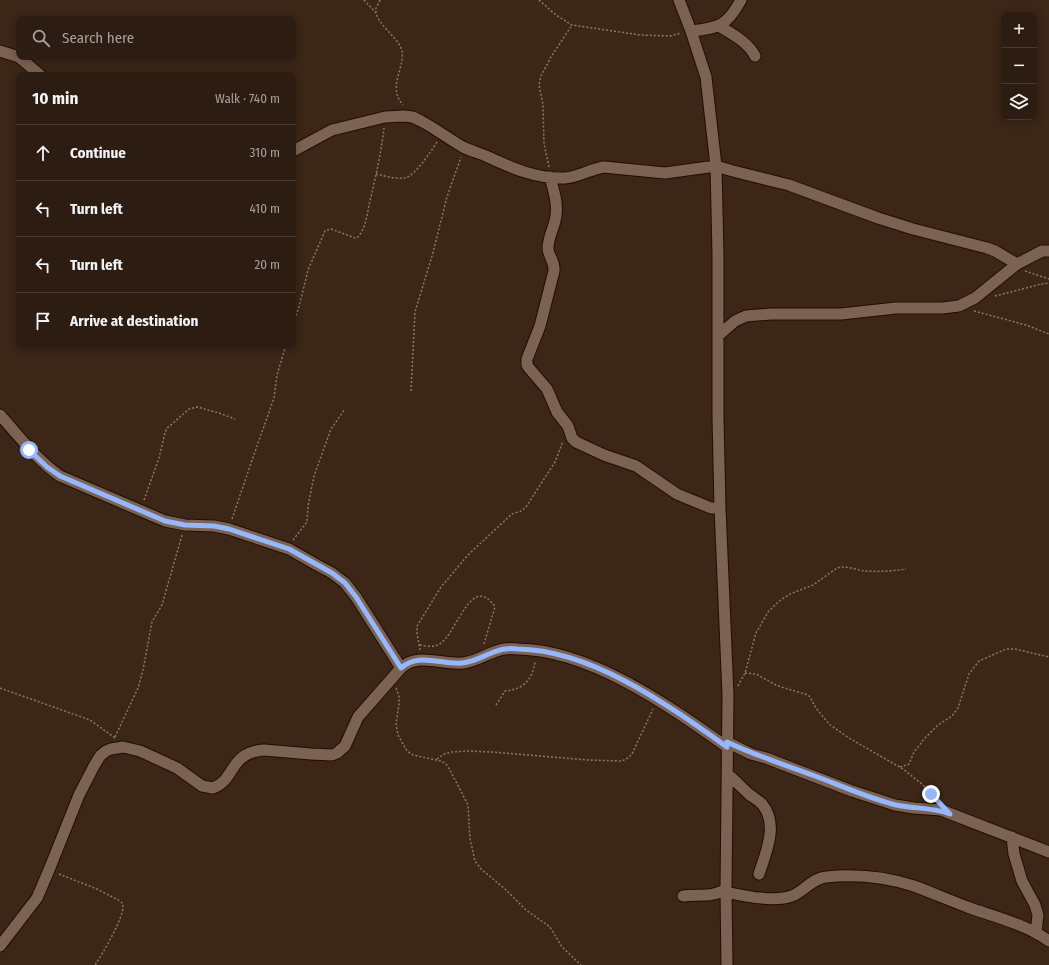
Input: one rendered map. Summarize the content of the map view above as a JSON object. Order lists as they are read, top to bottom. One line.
{"page":{"map_buttons":["+","−"],"search":"Search here","heading":["10 min","Walk · 740 m"],"list":[["Continue","310 m"],["Turn left","410 m"],["Turn left","20 m"],"Arrive at destination"]}}
